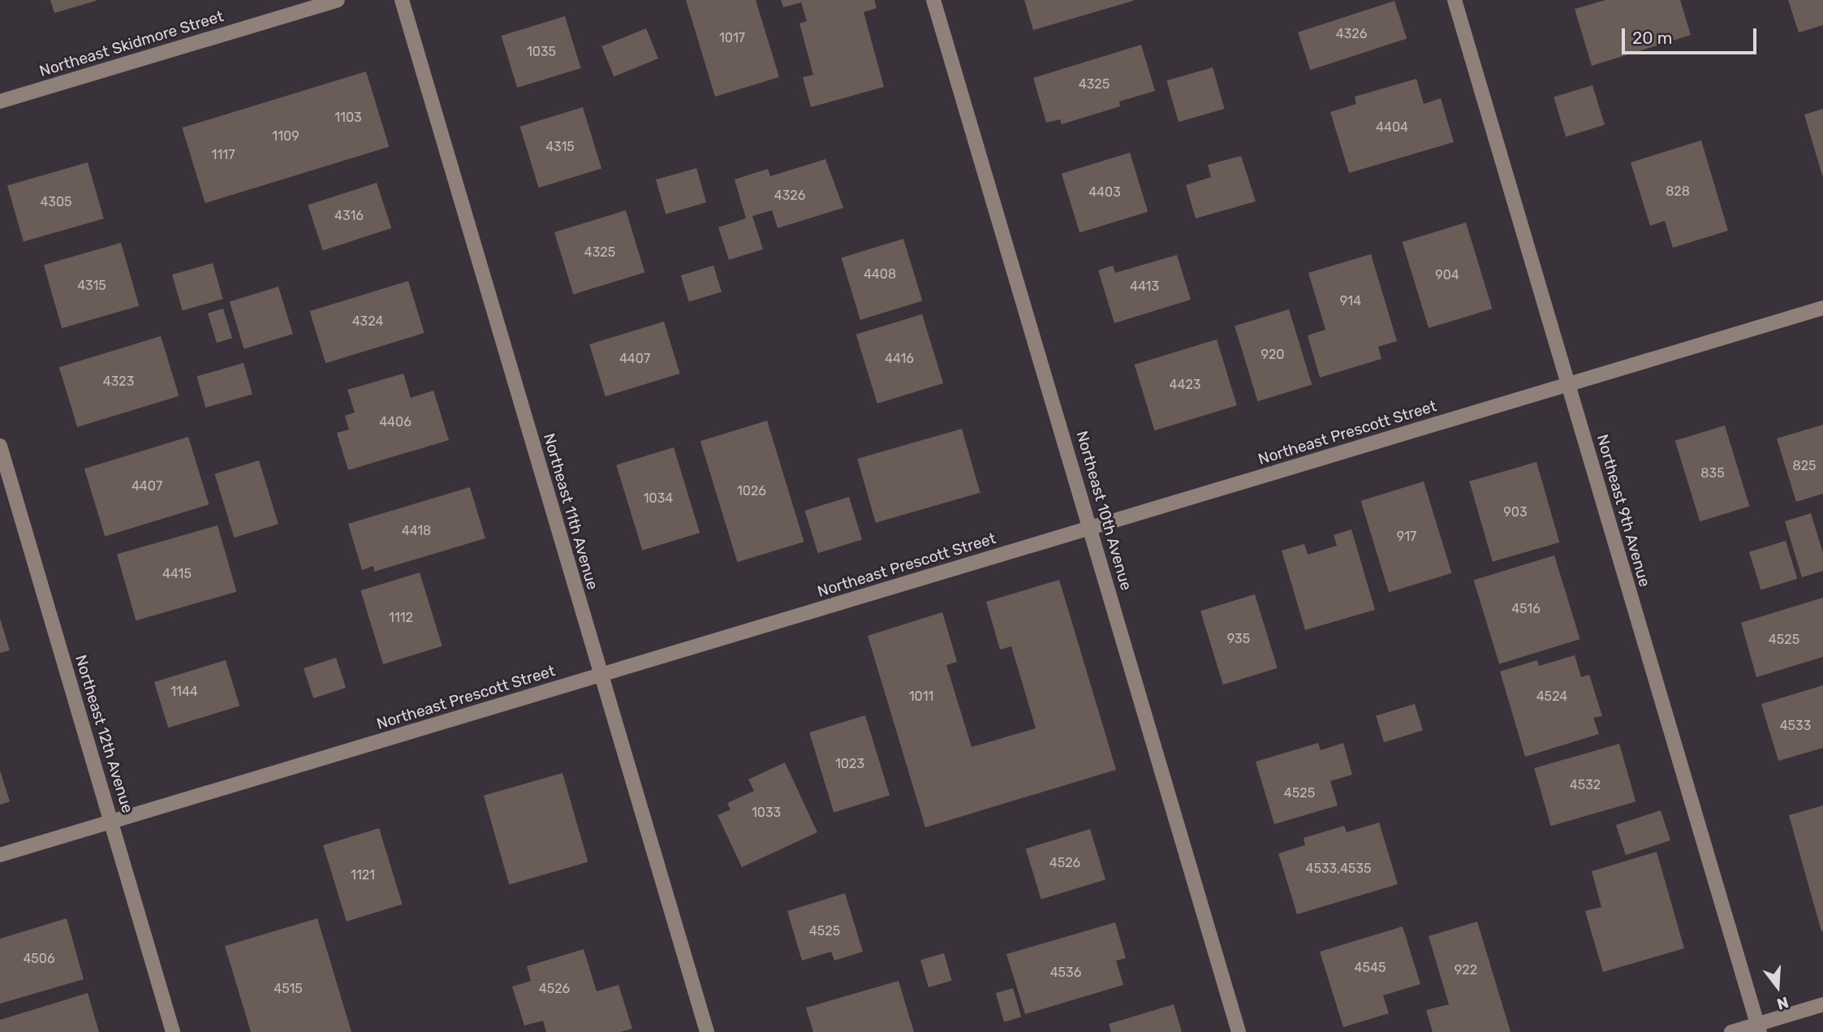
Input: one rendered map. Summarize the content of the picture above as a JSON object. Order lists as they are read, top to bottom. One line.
{"streets":{"street":["Northeast Skidmore Street","Northeast Prescott Street","Northeast 10th Avenue","Northeast 9th Avenue","Northeast 11th Avenue","Northeast 12th Avenue"]},"crossings":[["Northeast Prescott Street","Northeast 10th Avenue"],["Northeast Prescott Street","Northeast 9th Avenue"],["Northeast Prescott Street","Northeast 11th Avenue"],["Northeast Prescott Street","Northeast 12th Avenue"]],"house_numbers":["4326","1017","1035","4325","1103","4404","1109","4315","1117","828","4403","4326","4305","4316","4325","4408","904","4315","4413","914","4324","920","4407","4416","4323","4423","4406","825","835","4407","1026","1034","903","4418","917","4415","4516","1112","935","4525","1144","1011","4524","4533","1023","4532","4525","1033","4526","4533,4535","1121","4525","4506","4545","922","4536","4515","4526"],"scale_bar":"20 m","north":"bottom"}
